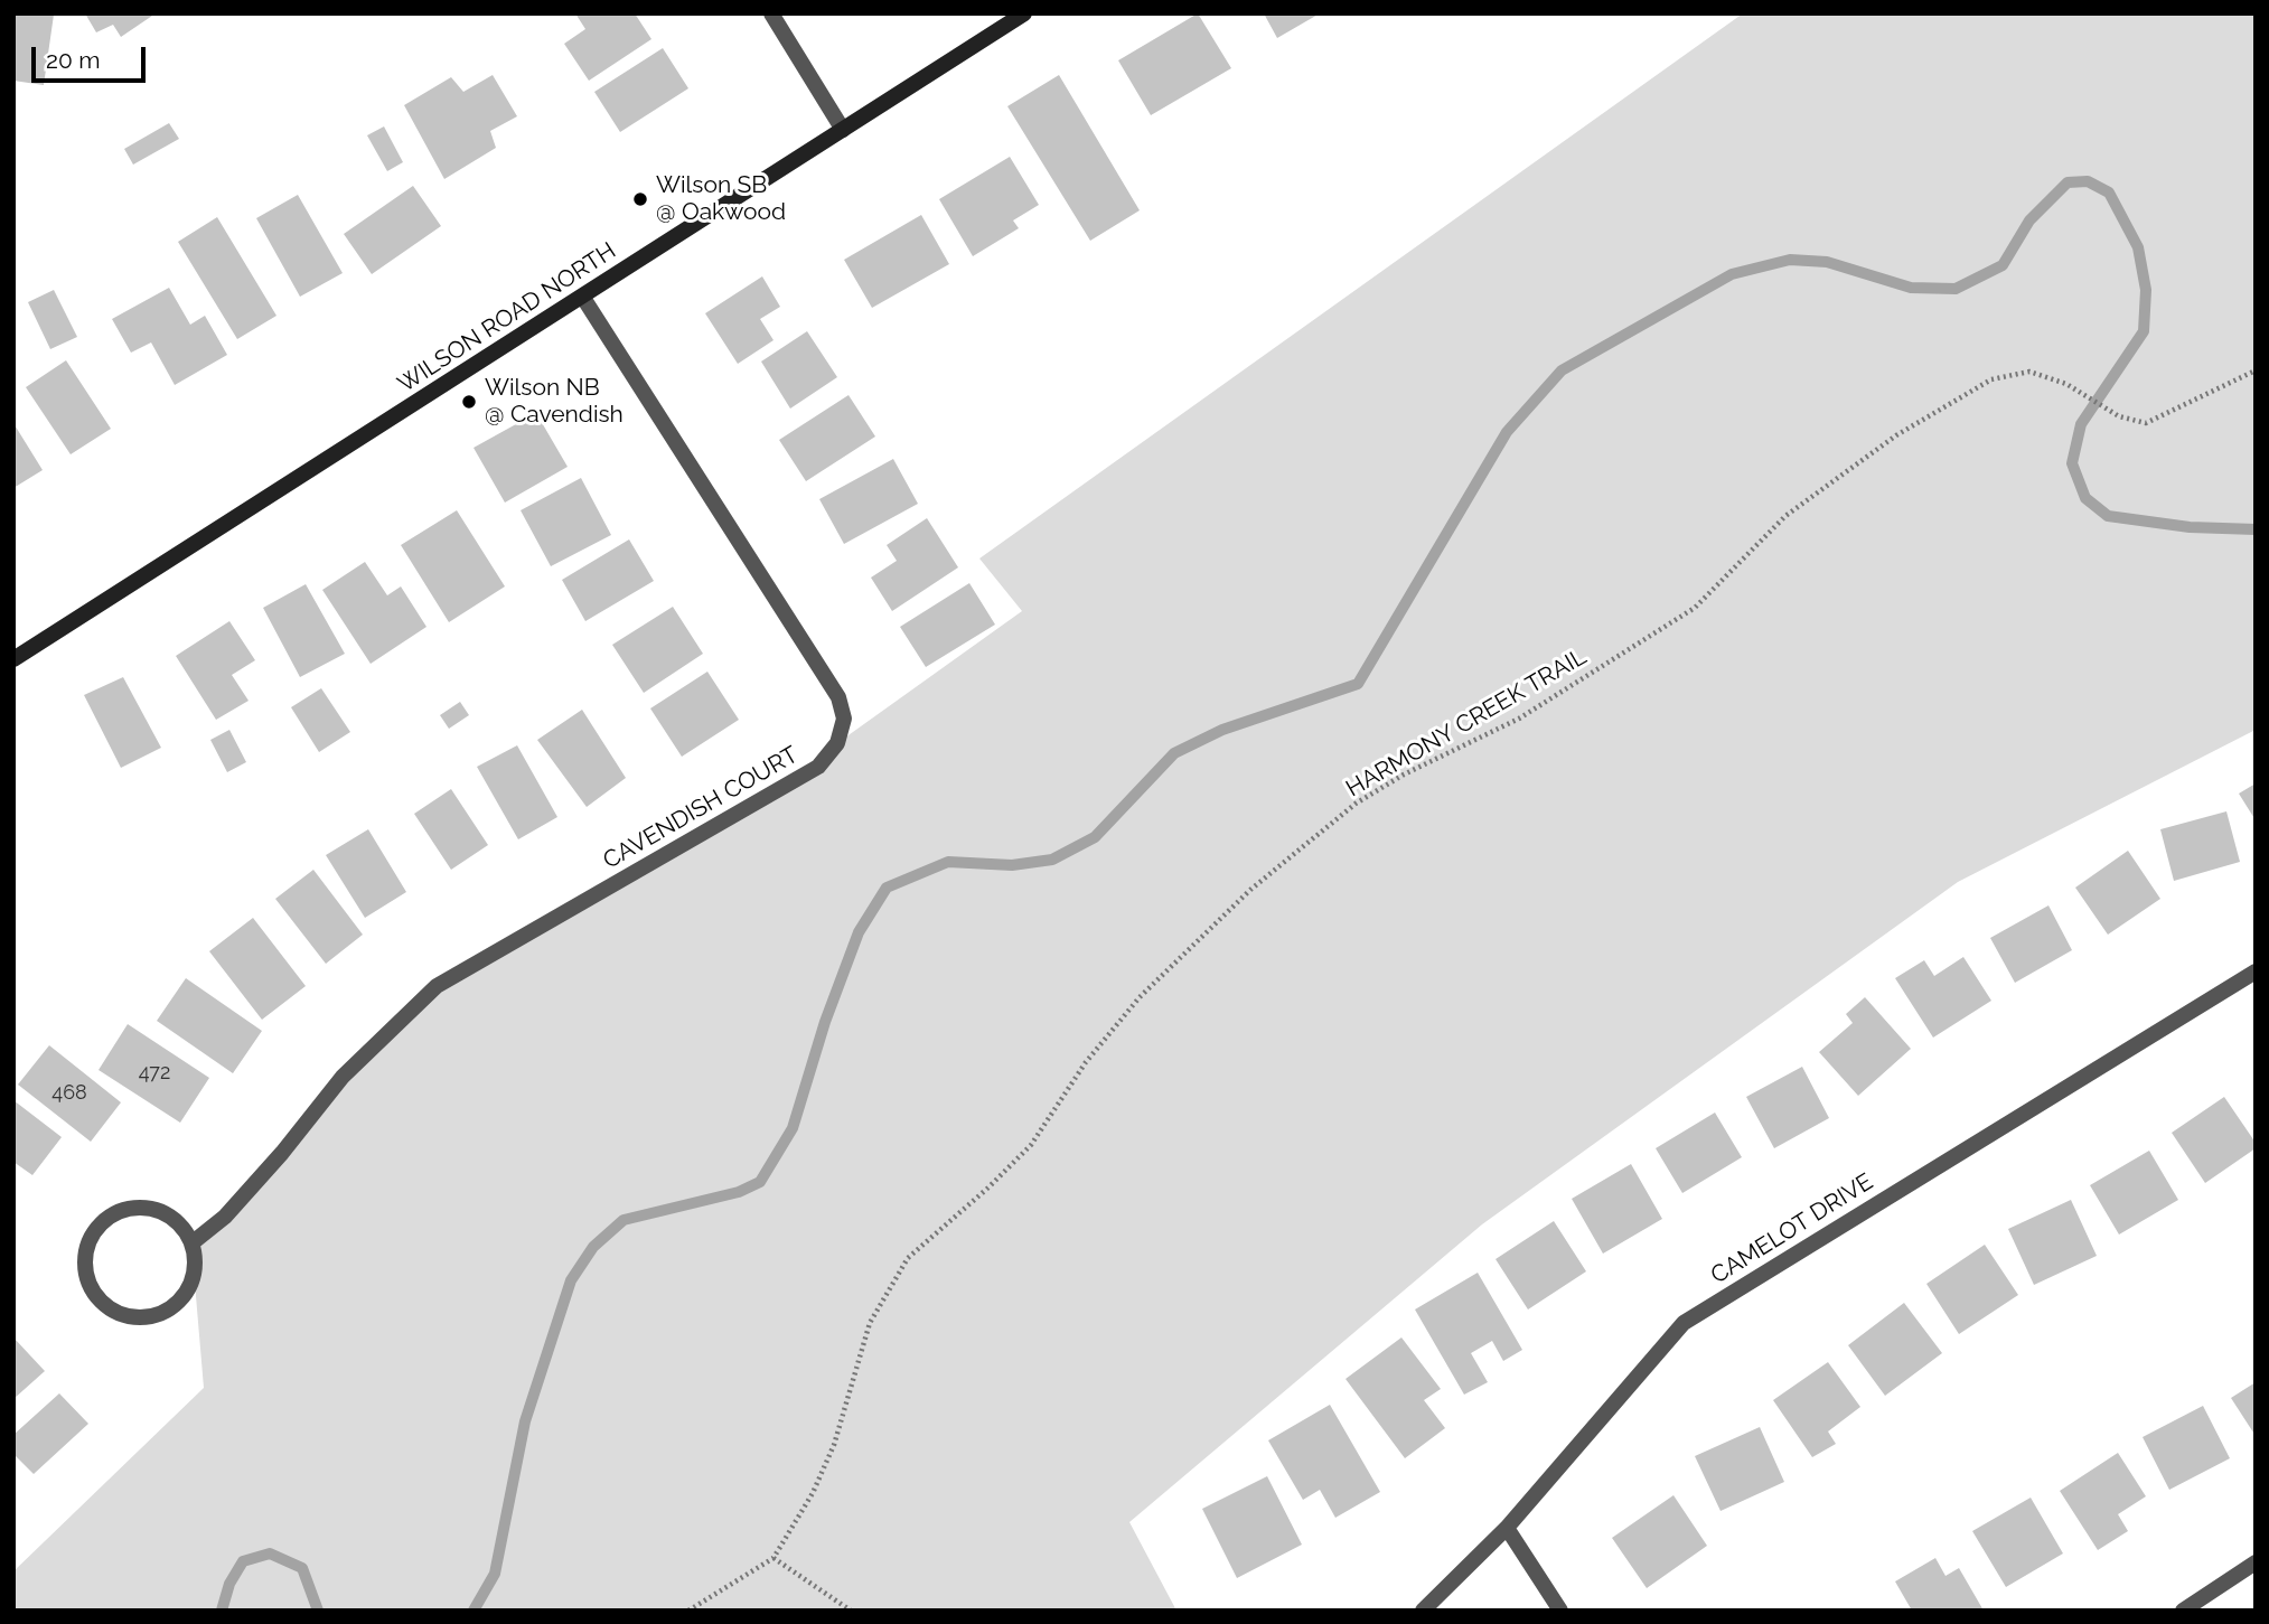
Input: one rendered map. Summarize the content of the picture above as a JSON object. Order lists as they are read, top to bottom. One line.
{"streets":{"main road":["WILSON ROAD NORTH"],"street":["CAVENDISH COURT","CAMELOT DRIVE"],"path":["HARMONY CREEK TRAIL"]},"crossings":[["WILSON ROAD NORTH","CAVENDISH COURT"]],"places":["Wilson SB @ Oakwood","Wilson NB @ Cavendish"],"house_numbers":["472","468"],"scale_bar":"20 m"}
